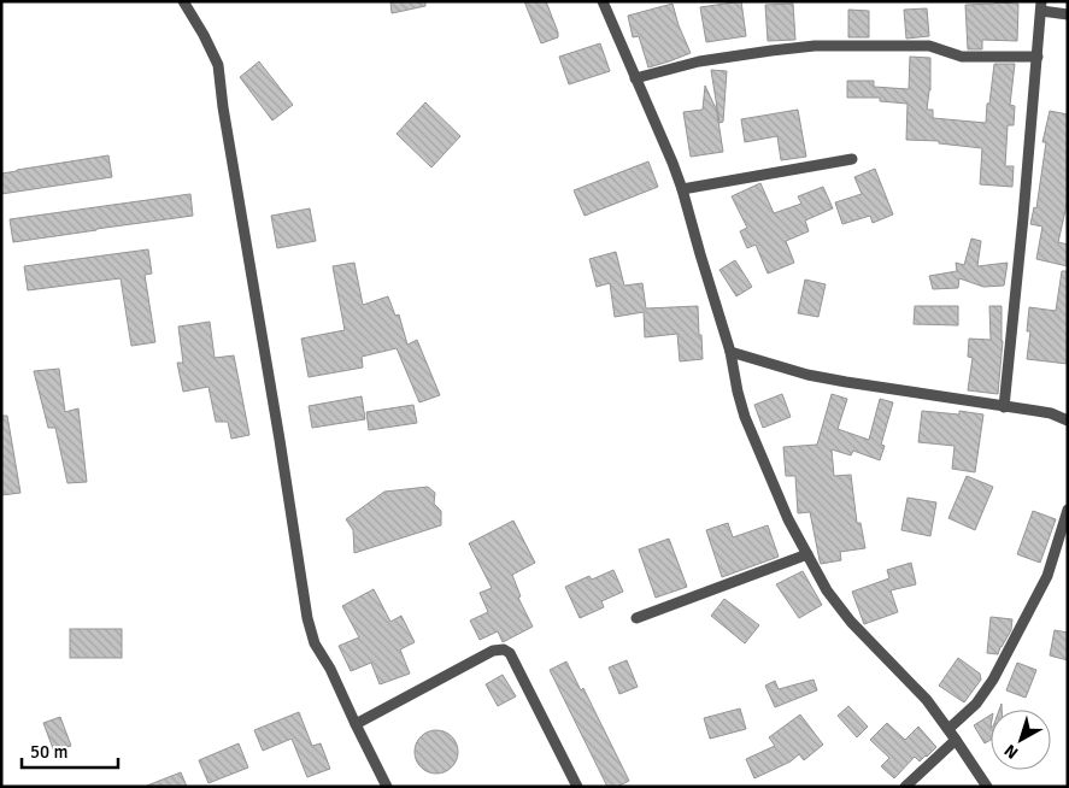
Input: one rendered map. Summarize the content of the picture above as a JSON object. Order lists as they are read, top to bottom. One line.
{"scale_bar":"50 m","north":"bottom left"}
